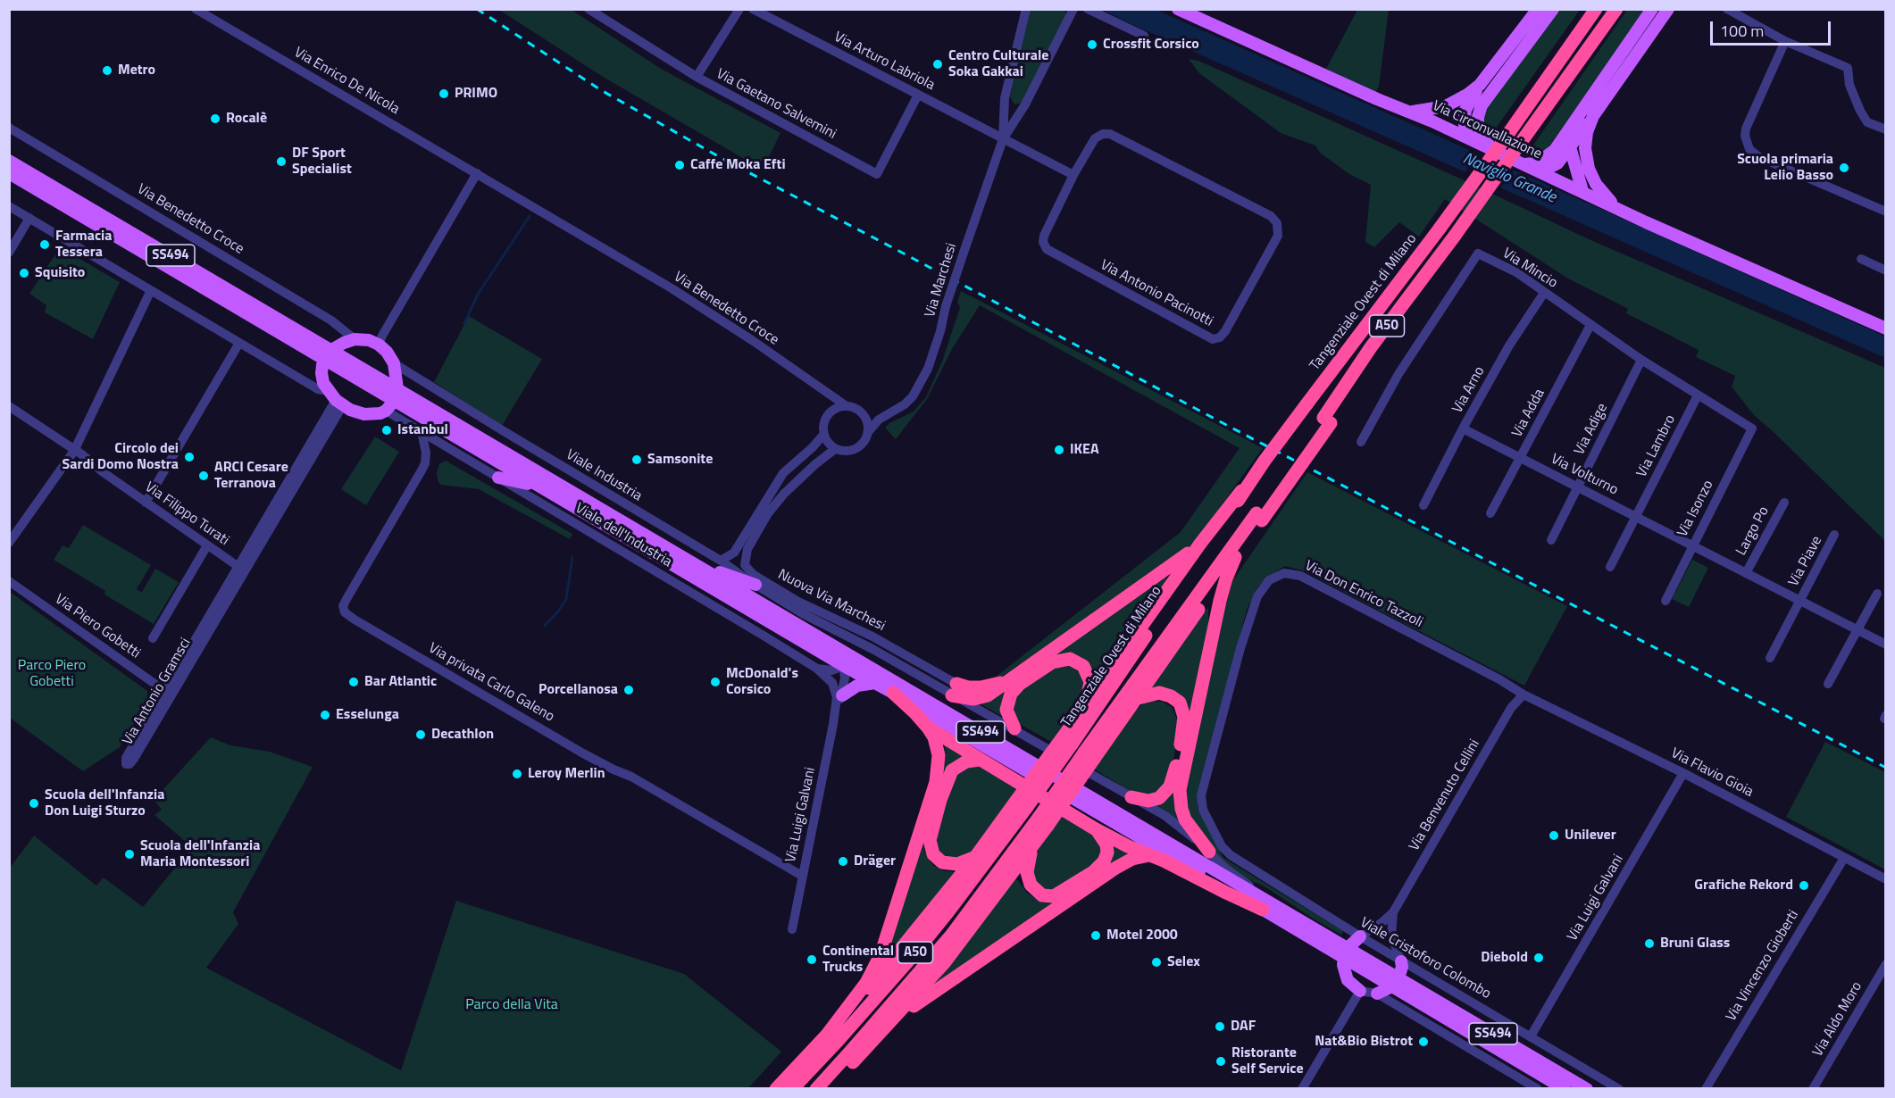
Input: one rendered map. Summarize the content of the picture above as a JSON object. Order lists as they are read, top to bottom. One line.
{"streets":{"highway":["Tangenziale Ovest di Milano","A50"],"main road":["Via Circonvallazione","SS494"],"street":["Via Arturo Labriola","Via Enrico De Nicola","Via Gaetano Salvemini","Via Benedetto Croce","Via Mincio","Via Marchesi","Via Antonio Pacinotti","Via Arno","Via Adda","Via Adige","Via Lambro","Via Volturno","Viale Industria","Via Isonzo","Via Filippo Turati","Largo Po","Viale dell'Industria","Via Piave","Via Don Enrico Tazzoli","Nuova Via Marchesi","Via Piero Gobetti","Via privata Carlo Galeno","Via Antonio Gramsci","Via Flavio Gioia","Via Benvenuto Cellini","Via Luigi Galvani","Viale Cristoforo Colombo","Via Vincenzo Gioberti","Via Aldo Moro"]},"crossings":[["Via Arturo Labriola","Via Gaetano Salvemini"],["Via Arturo Labriola","Via Marchesi"],["Via Enrico De Nicola","Via Benedetto Croce"],["Via Circonvallazione","Tangenziale Ovest di Milano"],["Via Circonvallazione","A50"],["Via Benedetto Croce","Via Marchesi"],["SS494","Via Luigi Galvani"],["Via Mincio","Via Arno"],["Via Mincio","Via Adda"],["Via Mincio","Via Adige"],["Via Mincio","Via Lambro"],["Via Mincio","Via Isonzo"],["Tangenziale Ovest di Milano","A50"],["Via Arno","Via Volturno"],["Via Adda","Via Volturno"],["Via Adige","Via Volturno"],["Via Lambro","Via Volturno"],["Via Volturno","Via Isonzo"],["Via Volturno","Largo Po"],["Viale Industria","Nuova Via Marchesi"],["Via Isonzo","Largo Po"],["Via Filippo Turati","Via Antonio Gramsci"],["Largo Po","Via Piave"],["Viale dell'Industria","Via privata Carlo Galeno"],["Viale dell'Industria","Via Luigi Galvani"],["Via Don Enrico Tazzoli","Via Flavio Gioia"],["Via Don Enrico Tazzoli","Via Benvenuto Cellini"],["Via Don Enrico Tazzoli","Viale Cristoforo Colombo"],["Via Piero Gobetti","Via Antonio Gramsci"],["Via privata Carlo Galeno","Via Luigi Galvani"],["Via Flavio Gioia","Via Benvenuto Cellini"],["Via Flavio Gioia","Via Luigi Galvani"],["Via Flavio Gioia","Via Vincenzo Gioberti"],["Via Luigi Galvani","Viale Cristoforo Colombo"]],"water":["Naviglio Grande"],"parks":["Parco Piero Gobetti","Parco della Vita"],"places":["Crossfit Corsico","Centro Culturale Soka Gakkai","Metro","PRIMO","Rocalè","DF Sport Specialist","Caffe Moka Efti","Scuola primaria Lelio Basso","Farmacia Tessera","Squisito","Istanbul","IKEA","Circolo dei Sardi Domo Nostra","Samsonite","ARCI Cesare Terranova","Bar Atlantic","McDonald's Corsico","Porcellanosa","Esselunga","Decathlon","Leroy Merlin","Scuola dell'Infanzia Don Luigi Sturzo","Unilever","Scuola dell'Infanzia Maria Montessori","Dräger","Grafiche Rekord","Motel 2000","Bruni Glass","Diebold","Continental Trucks","Selex","DAF","Nat&Bio Bistrot","Ristorante Self Service"],"scale_bar":"100 m"}
